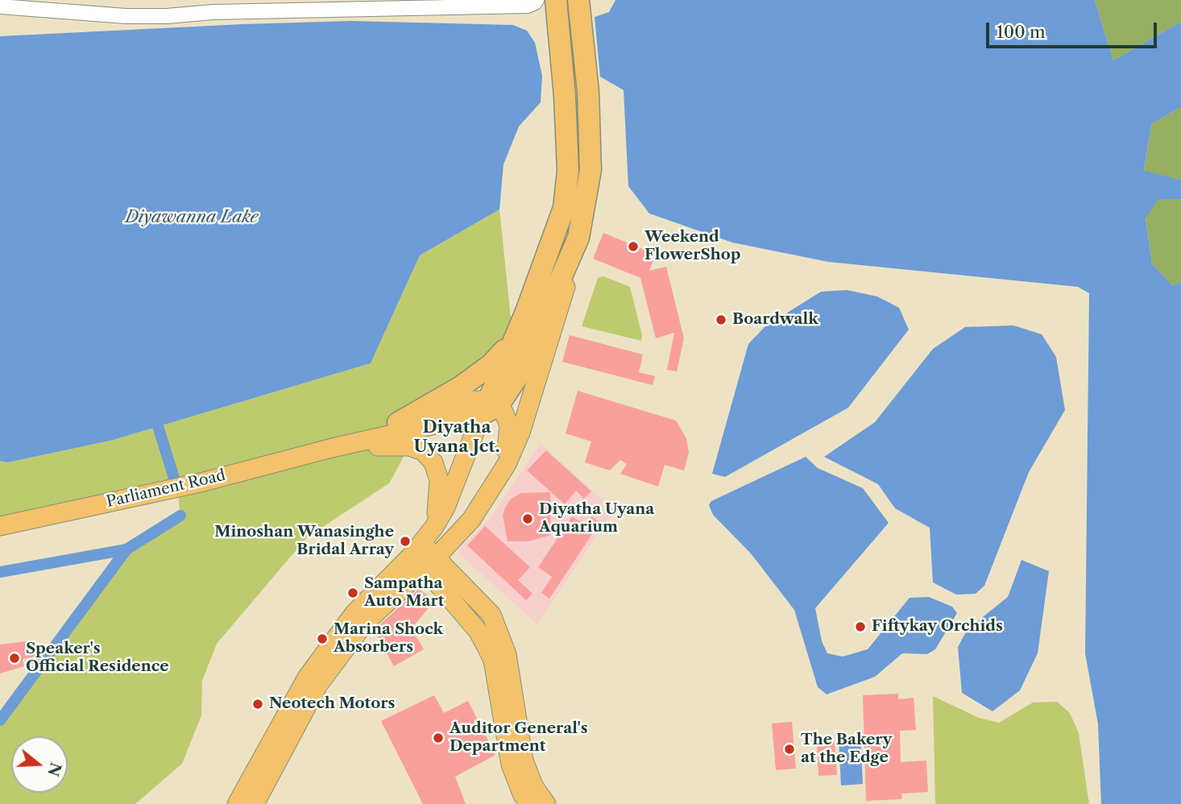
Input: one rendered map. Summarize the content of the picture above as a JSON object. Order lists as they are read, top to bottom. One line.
{"streets":{"main road":["Parliament Road"]},"districts":["Diyatha Uyana Jct."],"water":["Diyawanna Lake"],"places":["Weekend FlowerShop","Boardwalk","Diyatha Uyana Aquarium","Minoshan Wanasinghe Bridal Array","Sampatha Auto Mart","Fiftykay Orchids","Marina Shock Absorbers","Speaker's Official Residence","Neotech Motors","Auditor General's Department","The Bakery at the Edge"],"scale_bar":"100 m","north":"right"}
